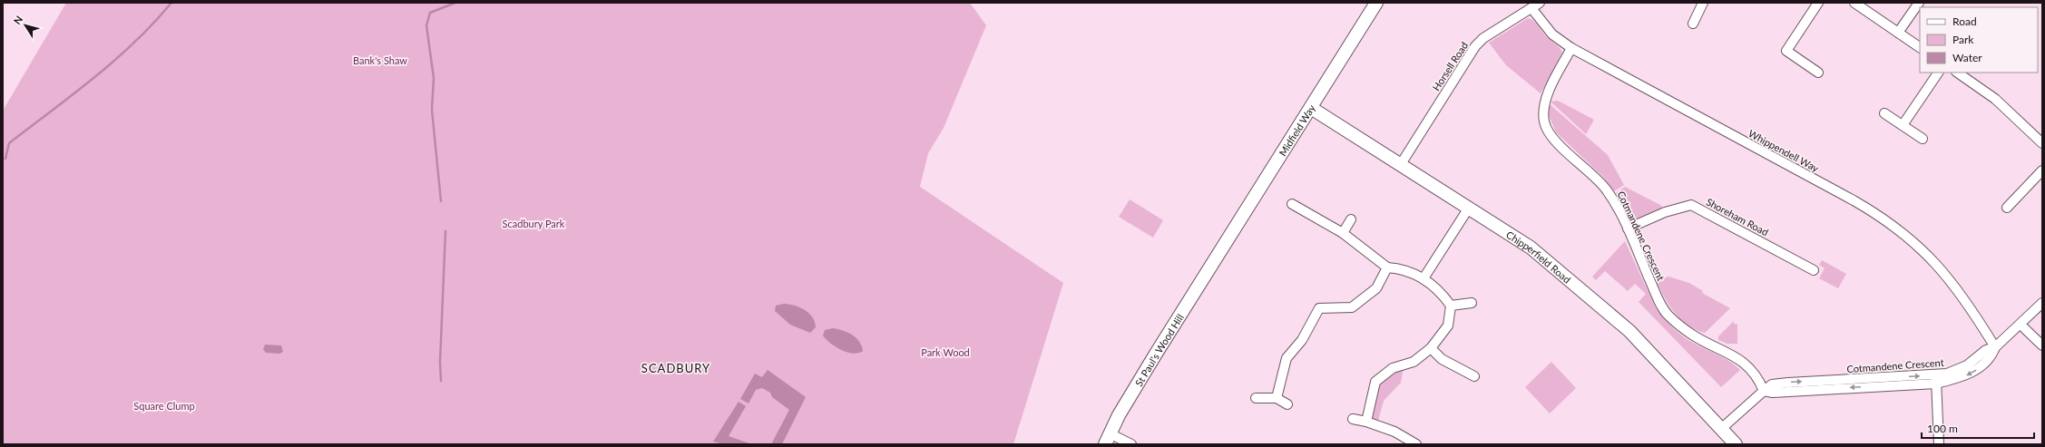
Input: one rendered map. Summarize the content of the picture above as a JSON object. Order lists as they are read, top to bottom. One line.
{"streets":{"street":["Horsell Road","Midfield Way","Whippendell Way","Shoreham Road","Cotmandene Crescent","Chipperfield Road","St Paul's Wood Hill"]},"crossings":[["Horsell Road","Whippendell Way"],["Horsell Road","Chipperfield Road"],["Midfield Way","Chipperfield Road"],["Midfield Way","St Paul's Wood Hill"],["Whippendell Way","Cotmandene Crescent"],["Shoreham Road","Cotmandene Crescent"]],"districts":["SCADBURY"],"parks":["Bank's Shaw","Scadbury Park","Park Wood","Square Clump"],"legend":["Road","Park","Water"],"scale_bar":"100 m","north":"top left"}
